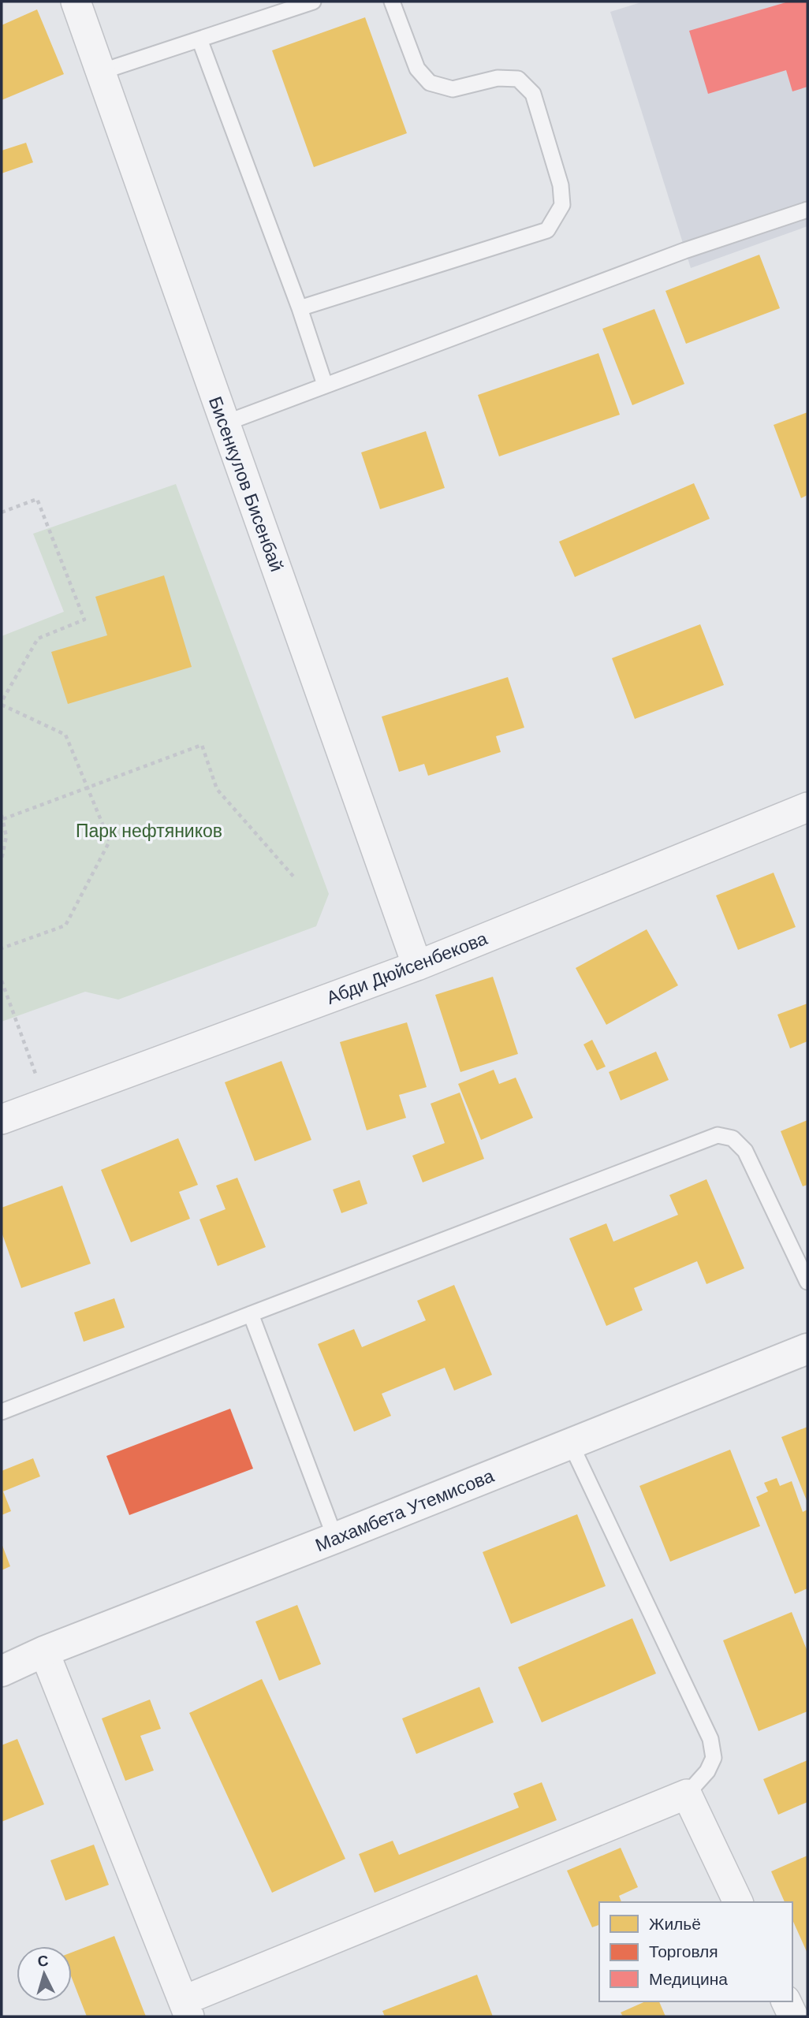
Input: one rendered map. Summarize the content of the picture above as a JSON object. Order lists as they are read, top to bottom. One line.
{"streets":{"street":["Бисенкулов Бисенбай","Абди Дюйсенбекова","Махамбета Утемисова"]},"crossings":[["Бисенкулов Бисенбай","Абди Дюйсенбекова"]],"parks":["Парк нефтяников"],"legend":["Жильё","Торговля","Медицина"],"north":"top"}
